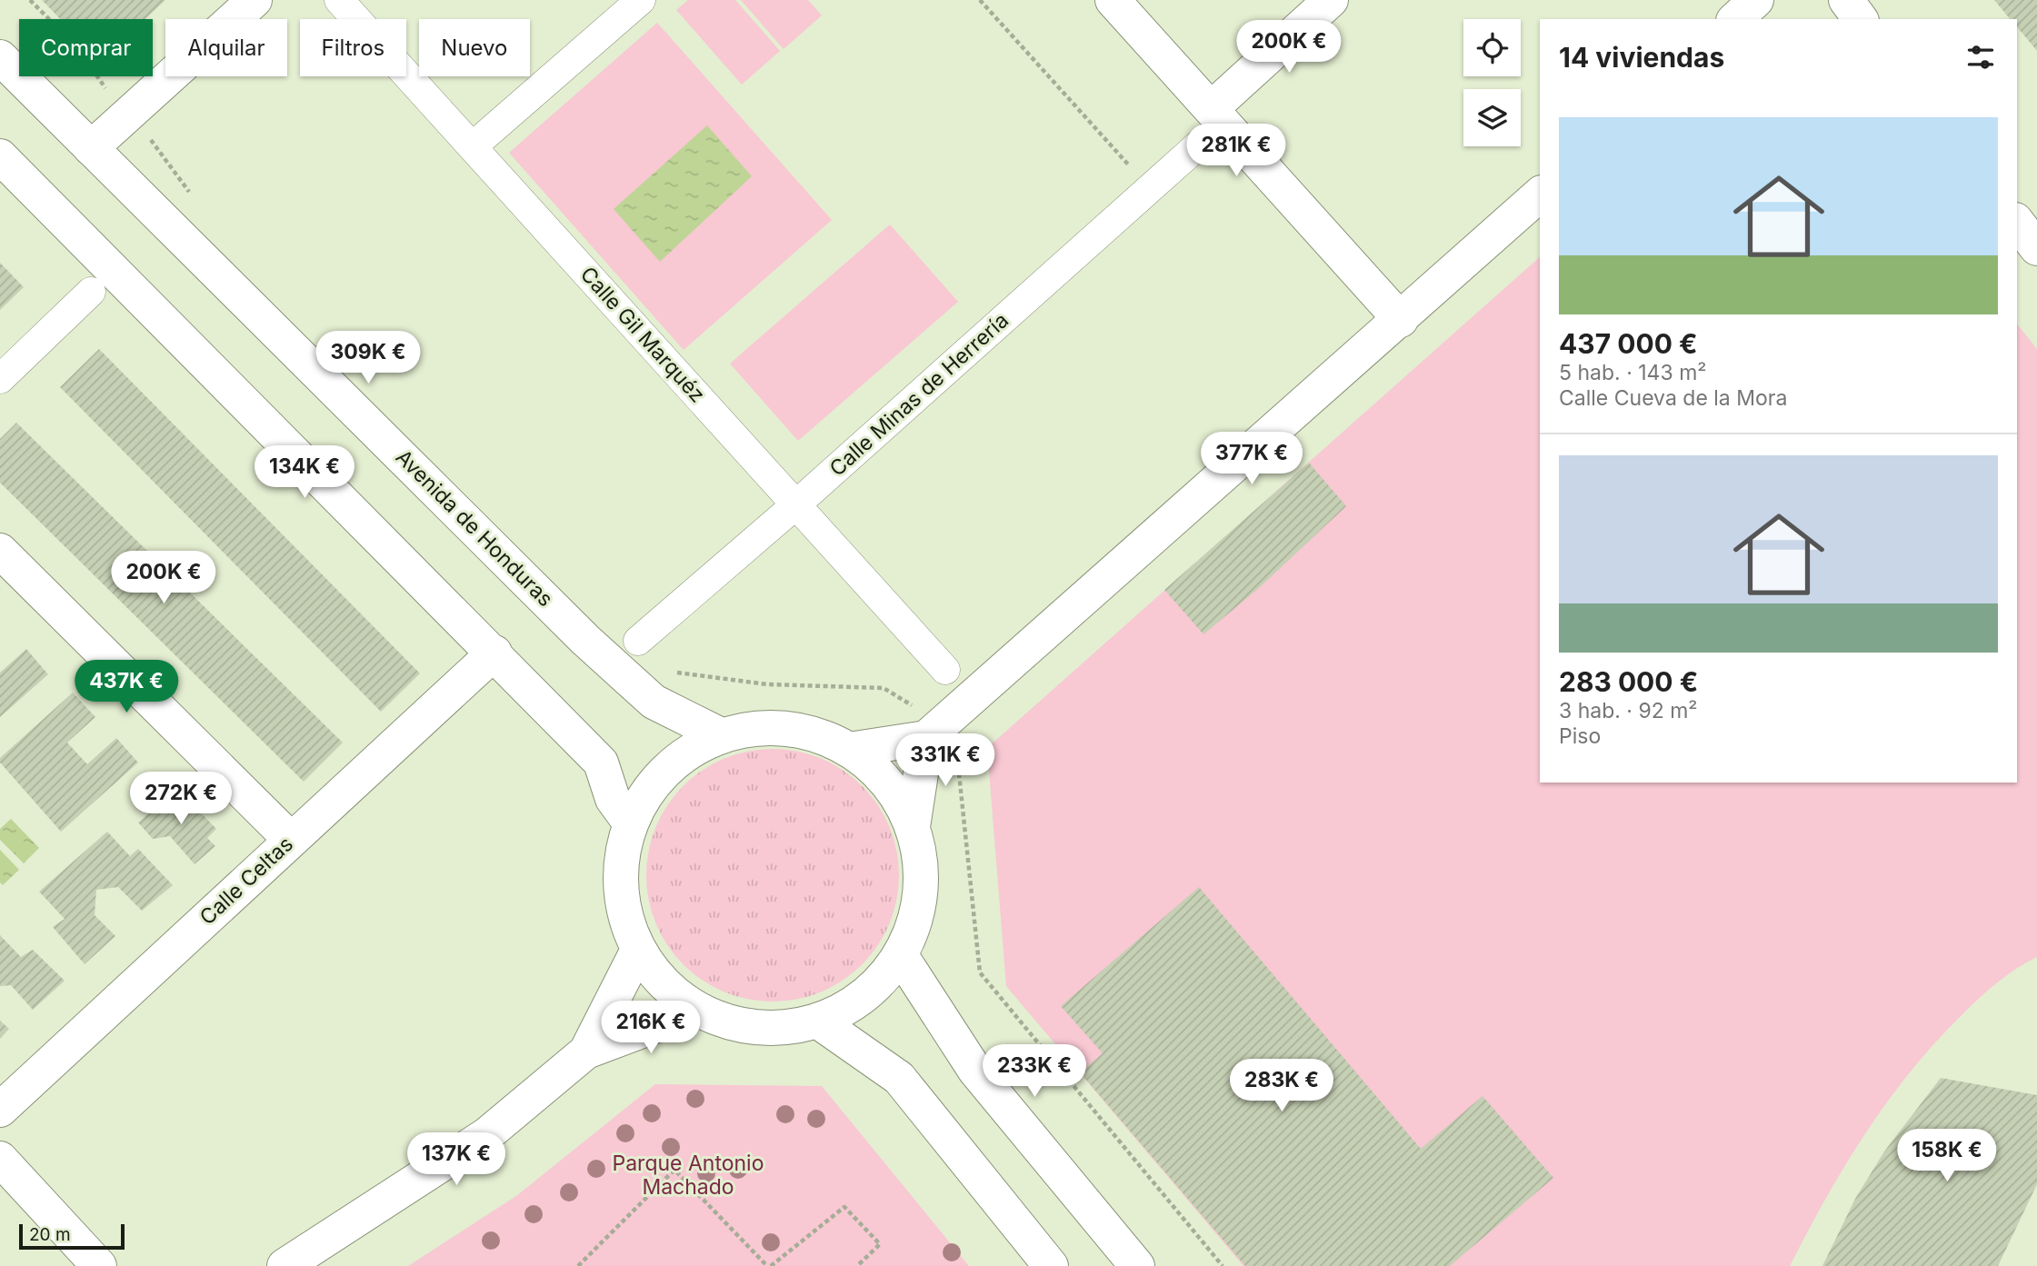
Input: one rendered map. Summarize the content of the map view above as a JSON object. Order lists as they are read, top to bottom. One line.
{"streets":{"street":["Calle Gil Marquéz","Calle Minas de Herrería","Avenida de Honduras","Calle Celtas"]},"crossings":[["Calle Gil Marquéz","Calle Minas de Herrería"]],"parks":["Parque Antonio Machado"],"scale_bar":"20 m","page":{"chip":["Comprar","Alquilar","Filtros","Nuevo"],"heading":"14 viviendas","price":["200K €","281K €","309K €","377K €","134K €","200K €","437K €","331K €","272K €","216K €","233K €","283K €","158K €","137K €"],"list":[{"name":"437 000 €","note":"5 hab. · 143 m² · Calle Cueva de la Mora"},{"name":"283 000 €","note":"3 hab. · 92 m² · Piso"}],"scale":"20 m"}}
